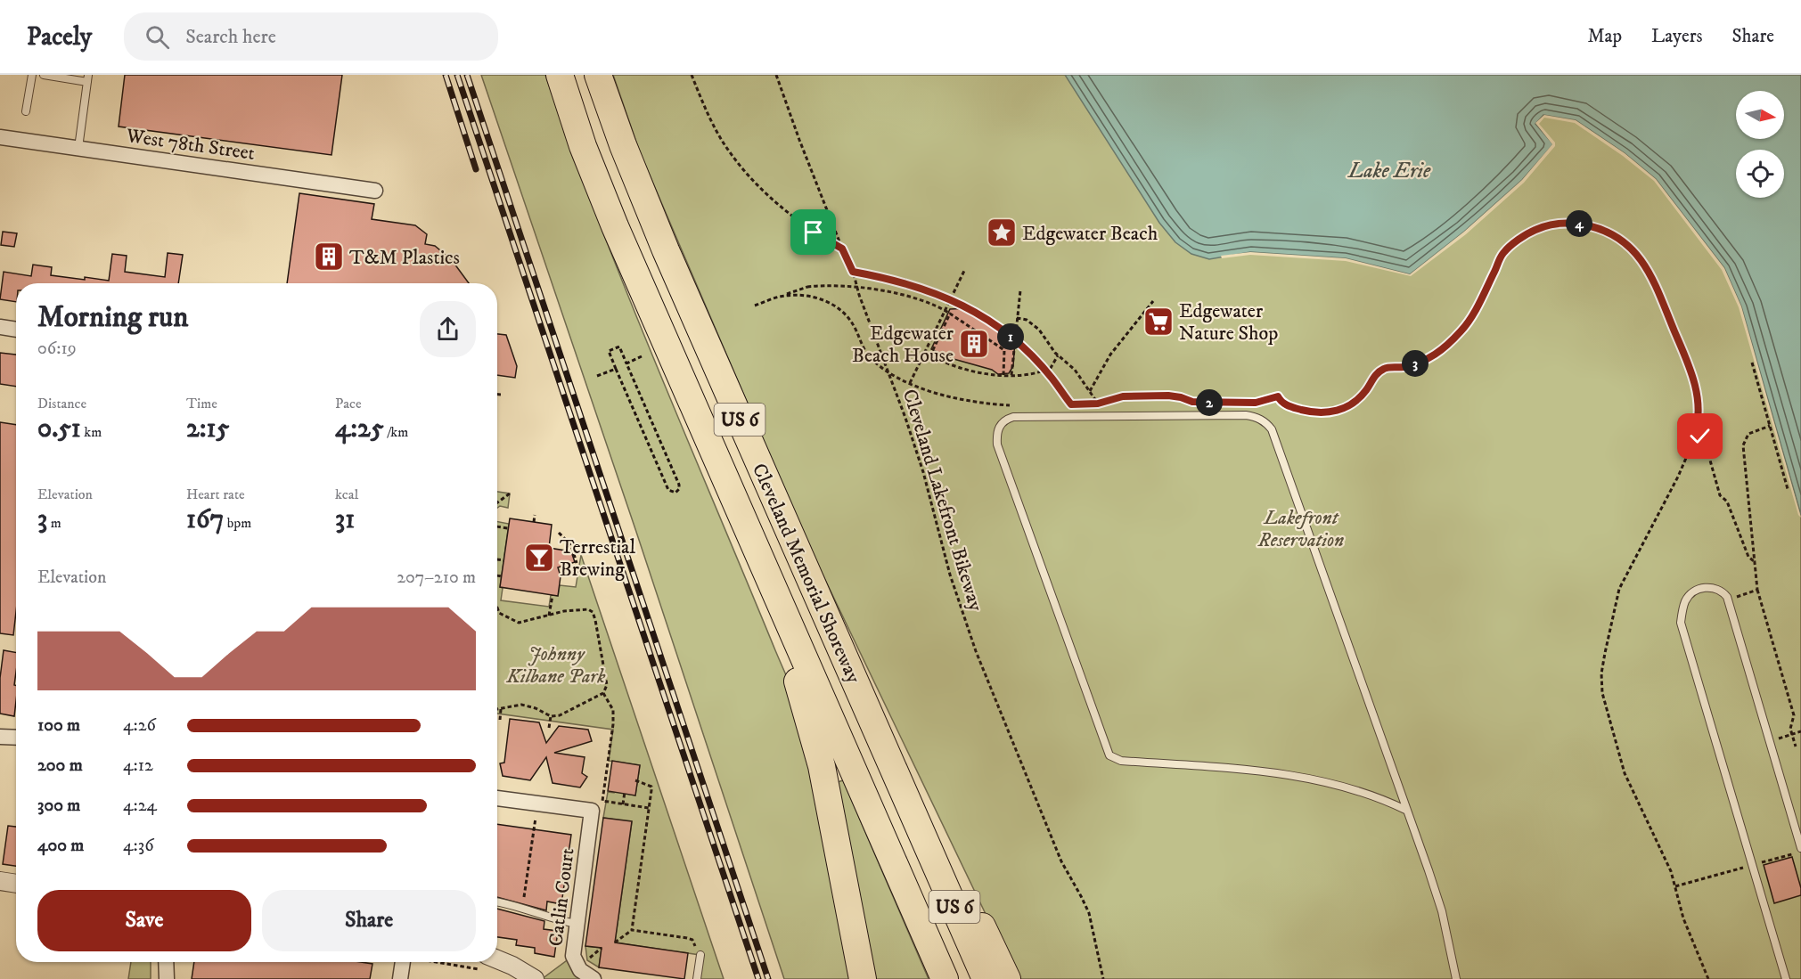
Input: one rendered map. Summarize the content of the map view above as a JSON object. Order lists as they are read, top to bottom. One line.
{"streets":{"highway":["US 6","Cleveland Memorial Shoreway"],"street":["West 78th Street","Catlin Court"],"path":["Cleveland Lakefront Bikeway"]},"water":["Lake Erie"],"parks":["Lakefront Reservation","Johnny Kilbane Park"],"places":{"place":["Edgewater Beach"],"building":["T&M Plastics","Edgewater Beach House"],"supermarket":["Edgewater Nature Shop"],"bar":["Terrestial Brewing"]},"north":"right","page":{"header":"Pacely","search":"Search here","nav":["Map","Layers","Share"],"pins":["4","1","3","2"],"heading":["Morning run","06:19"],"stats":[["Distance","0.51 km"],["Time","2:15"],["Pace","4:25 /km"],["Elevation","3 m"],["Heart rate","167 bpm"],["kcal","31"]],"chart":["Elevation","207–210 m"],"list":[{"name":"100 m","note":"4:26"},{"name":"200 m","note":"4:12"},{"name":"300 m","note":"4:24"},{"name":"400 m","note":"4:36"}],"buttons":["Save","Share"]}}
